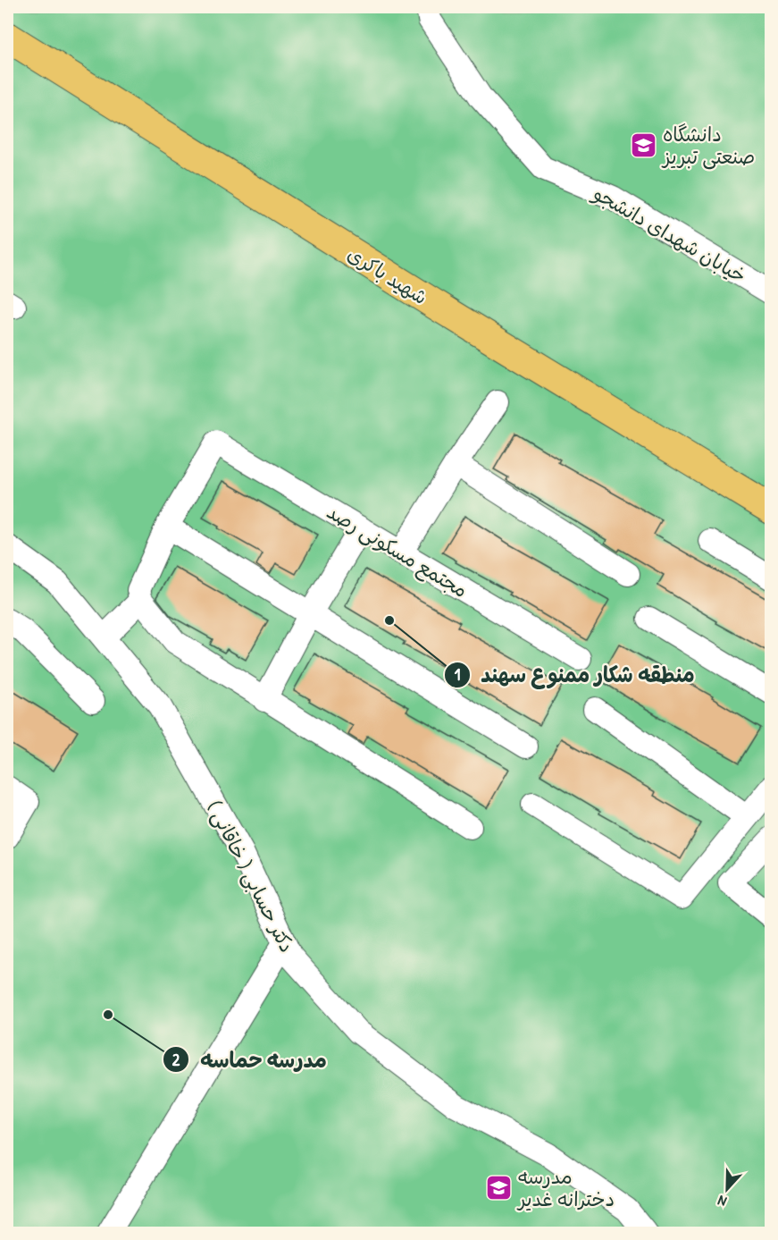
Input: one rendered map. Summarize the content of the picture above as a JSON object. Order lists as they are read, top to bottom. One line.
{"streets":{"main road":["شهید باکری"],"street":["خیابان شهدای دانشجو","مجتمع مسکونی رصد","دکتر حسابی ( خاقانی )"]},"places":{"school or university":["دانشگاه صنعتی تبریز","مدرسه دخترانه غدیر"],"other":["منطقه شکار ممنوع سهند","مدرسه حماسه"]},"north":"bottom"}
